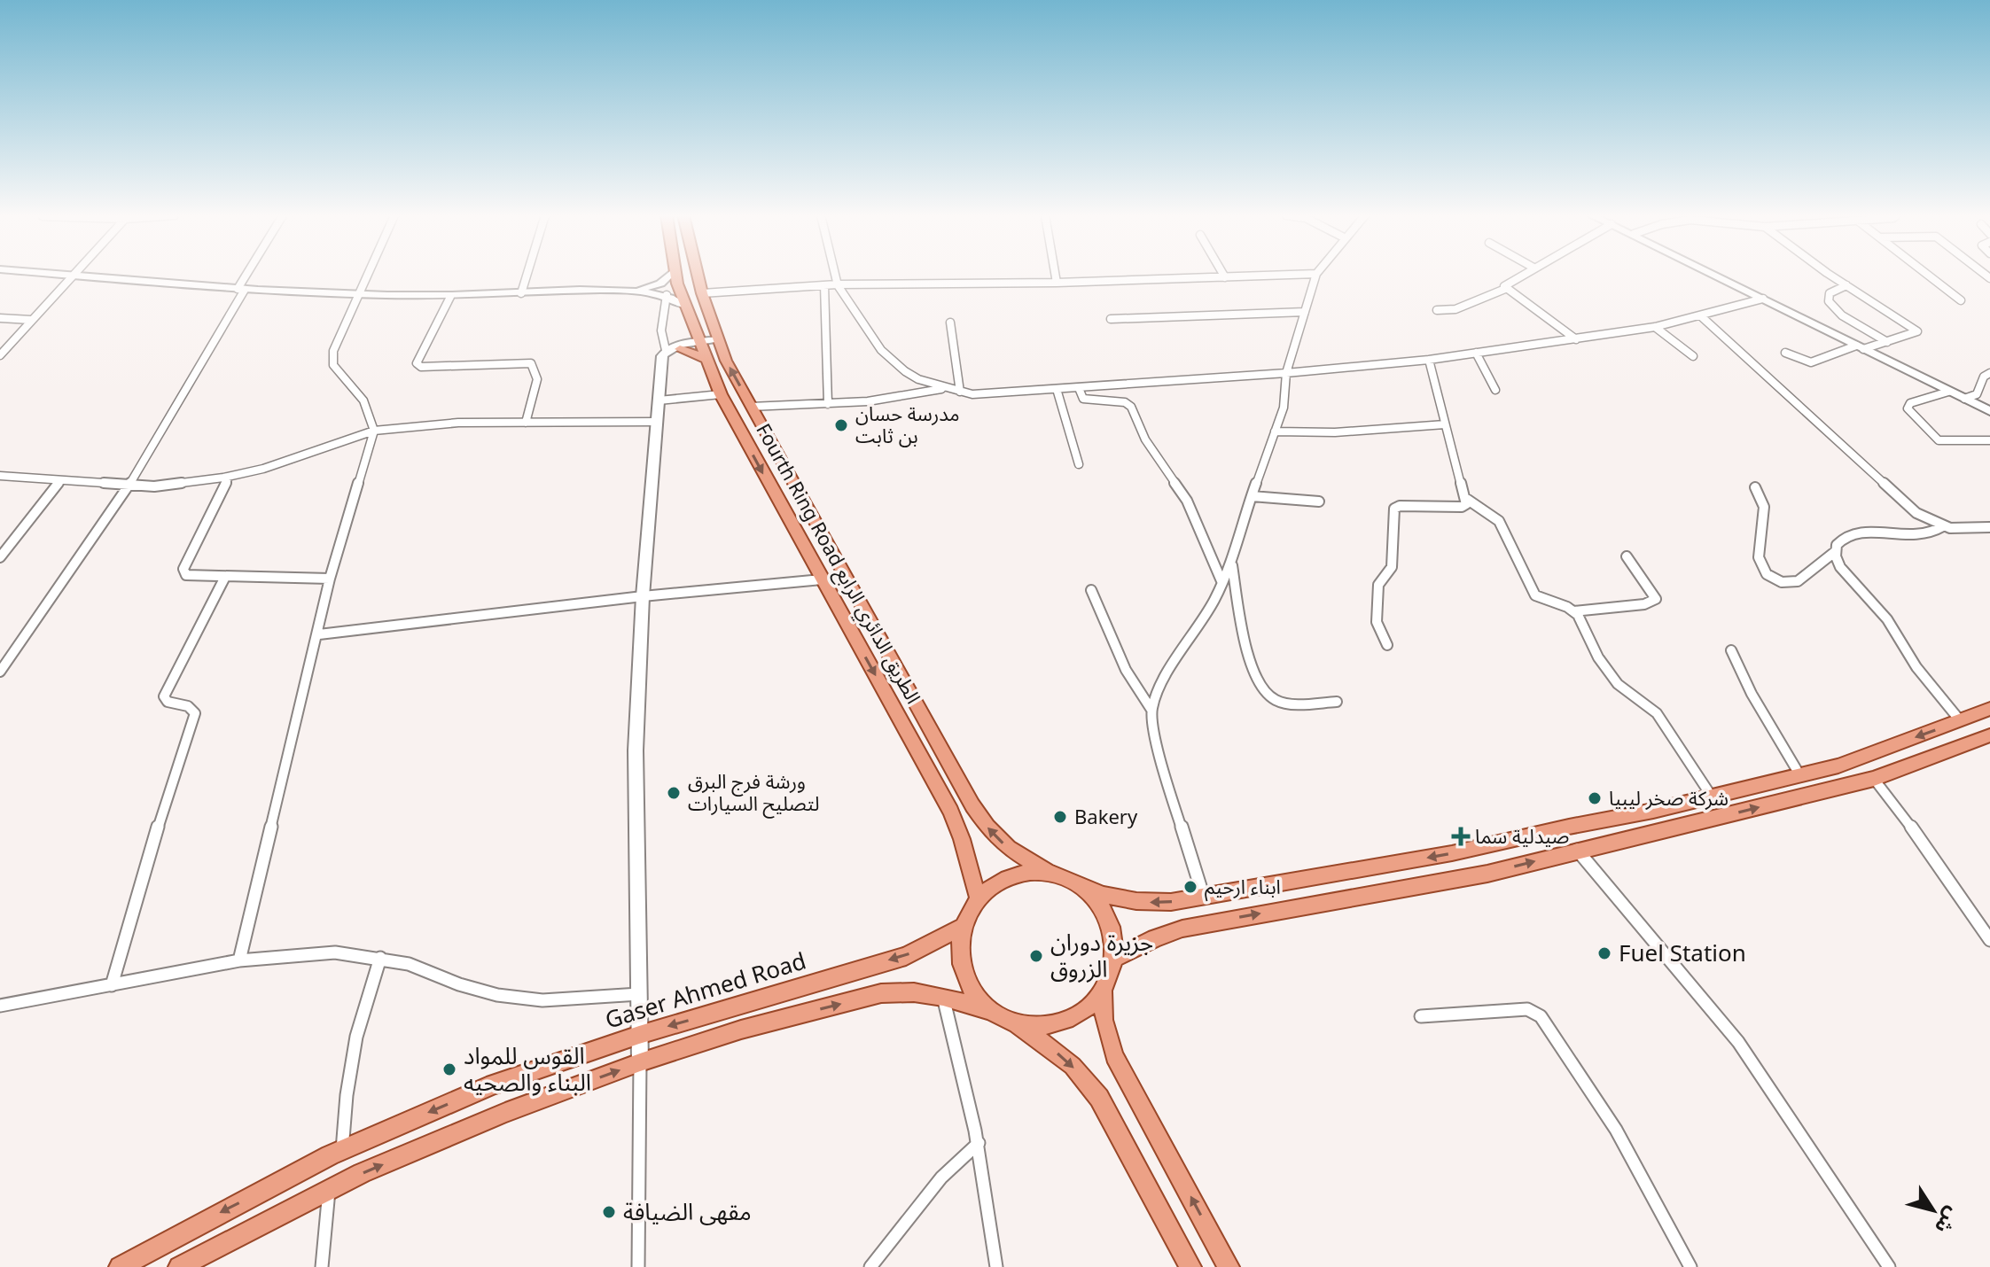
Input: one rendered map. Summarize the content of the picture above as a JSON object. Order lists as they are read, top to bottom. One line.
{"streets":{"main road":["Fourth Ring Road الطريق الدائري الرابع","Gaser Ahmed Road"]},"crossings":[["Fourth Ring Road الطريق الدائري الرابع","Gaser Ahmed Road"]],"places":{"other":["مدرسة حسان بن ثابت","ورشة فرج البرق لتصليح السيارات","شركة صخر ليبيا","Bakery","ابناء ارحيم","Fuel Station","جزيرة دوران الزروق","القوس للمواد البناء والصحيه","مقهى الضيافة"],"health":["صيدلية سما"]},"north":"bottom right"}
